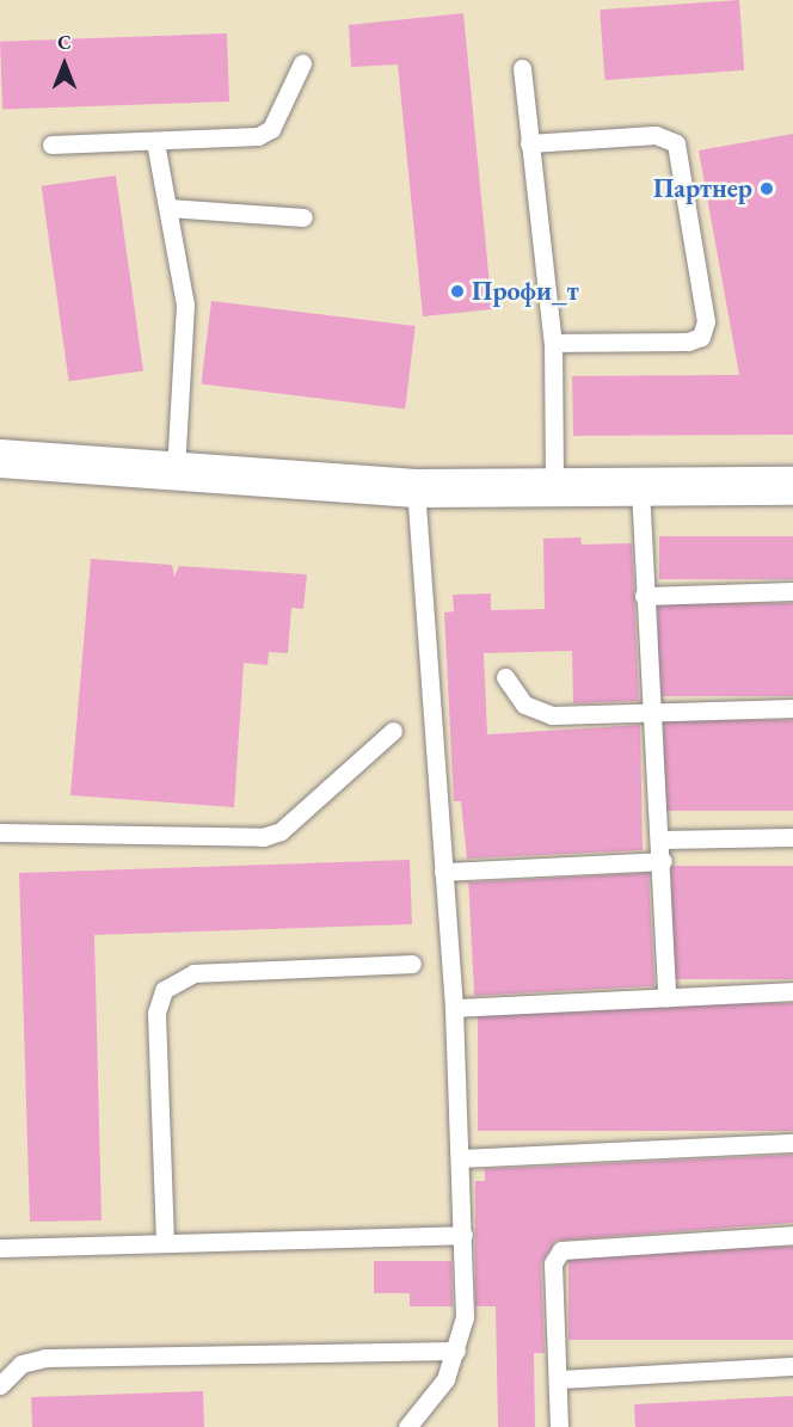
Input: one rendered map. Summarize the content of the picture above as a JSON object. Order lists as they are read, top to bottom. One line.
{"places":["Партнер","Профи_т"],"north":"top"}
